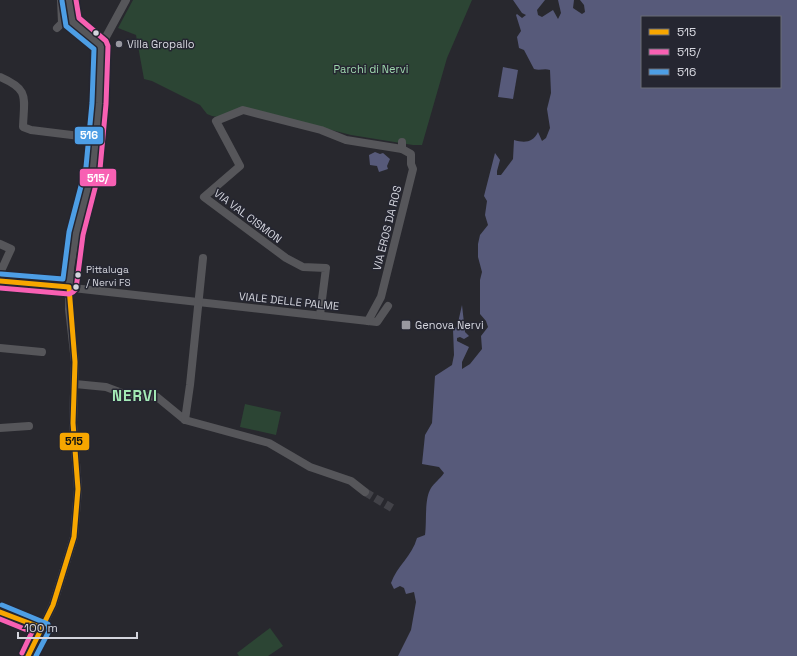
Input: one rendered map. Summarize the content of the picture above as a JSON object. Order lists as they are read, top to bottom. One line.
{"streets":{"street":["VIA VAL CISMON","VIA EROS DA ROS","VIALE DELLE PALME"]},"crossings":[["VIA VAL CISMON","VIA EROS DA ROS"],["VIA VAL CISMON","VIALE DELLE PALME"],["VIA EROS DA ROS","VIALE DELLE PALME"]],"districts":["NERVI"],"parks":["Parchi di Nervi"],"places":{"other":["Villa Gropallo","Pittaluga / Nervi FS"],"transit":["Genova Nervi"]},"lines":["transit line 515/","transit line 516","transit line 515"],"legend":["515","515/","516"],"scale_bar":"100 m"}
